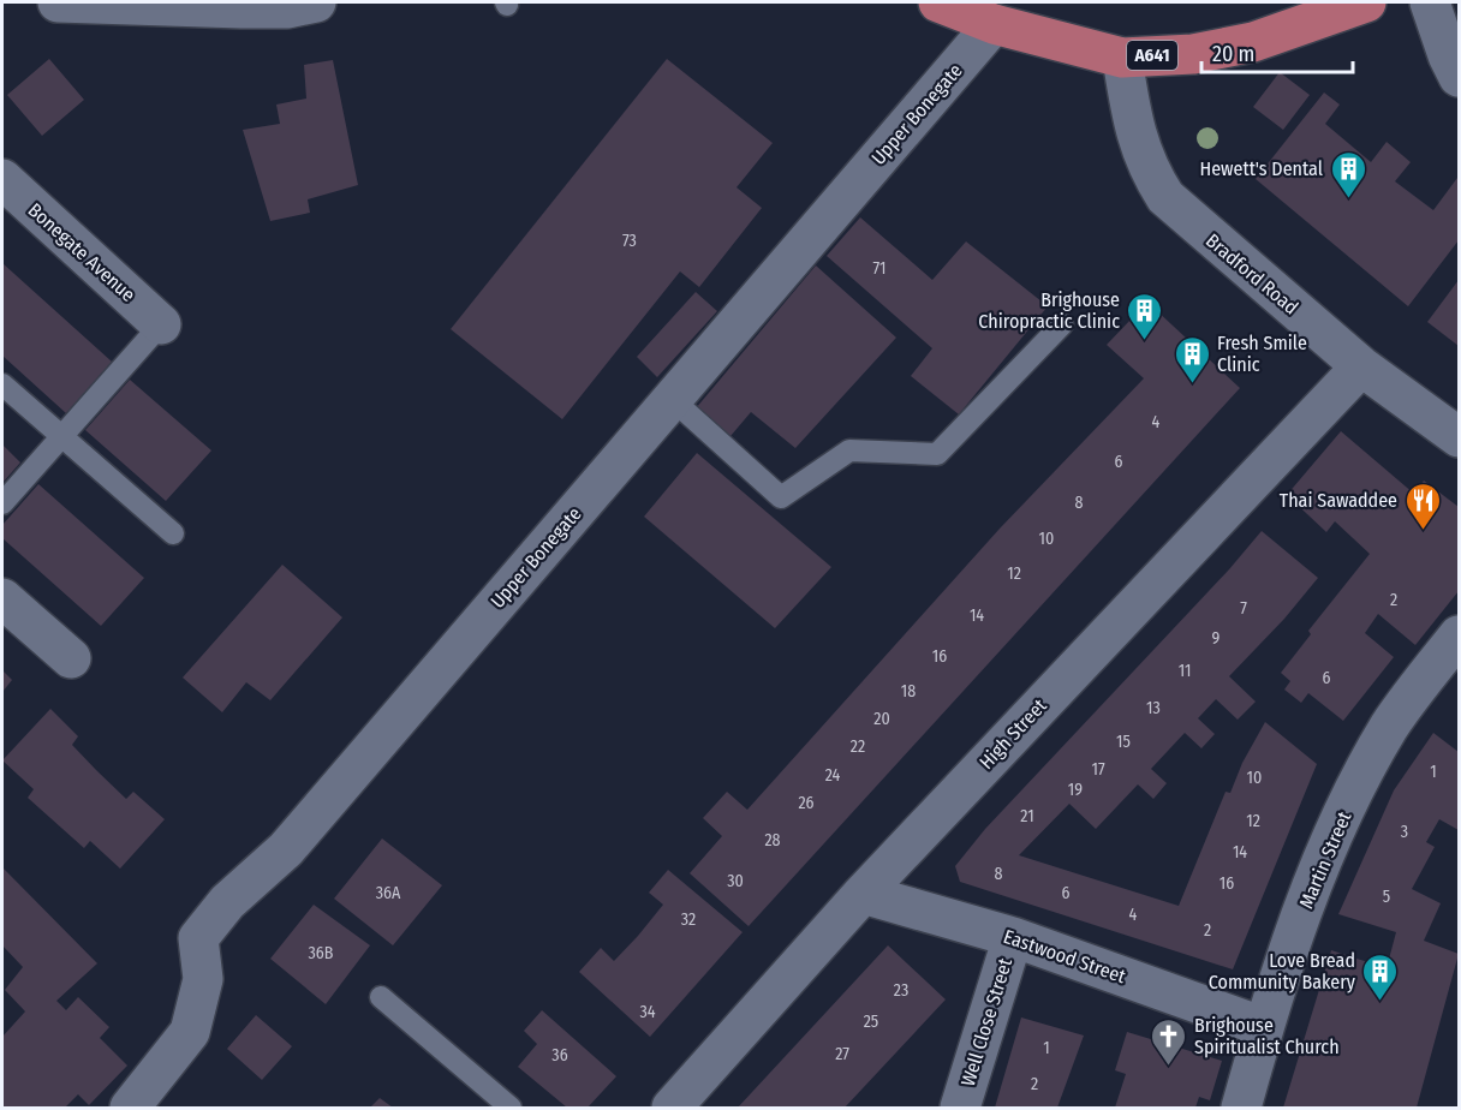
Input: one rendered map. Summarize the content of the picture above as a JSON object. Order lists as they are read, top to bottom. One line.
{"streets":{"main road":["A641"],"street":["Upper Bonegate","Bonegate Avenue","Bradford Road","High Street","Martin Street","Eastwood Street","Well Close Street"]},"crossings":[["A641","Upper Bonegate"],["A641","Bradford Road"],["Bradford Road","High Street"],["High Street","Eastwood Street"],["Martin Street","Eastwood Street"],["Eastwood Street","Well Close Street"]],"places":{"building":["Hewett's Dental","Brighouse Chiropractic Clinic","Fresh Smile Clinic","Love Bread Community Bakery"],"restaurant":["Thai Sawaddee"],"church":["Brighouse Spiritualist Church"]},"house_numbers":["73","71","4","6","8","10","12","2","7","14","9","16","11","6","18","13","20","15","22","17","1","24","10","19","26","21","12","3","28","14","8","30","16","36A","6","5","4","32","2","36B","23","34","25","1","27","36","2"],"scale_bar":"20 m"}
